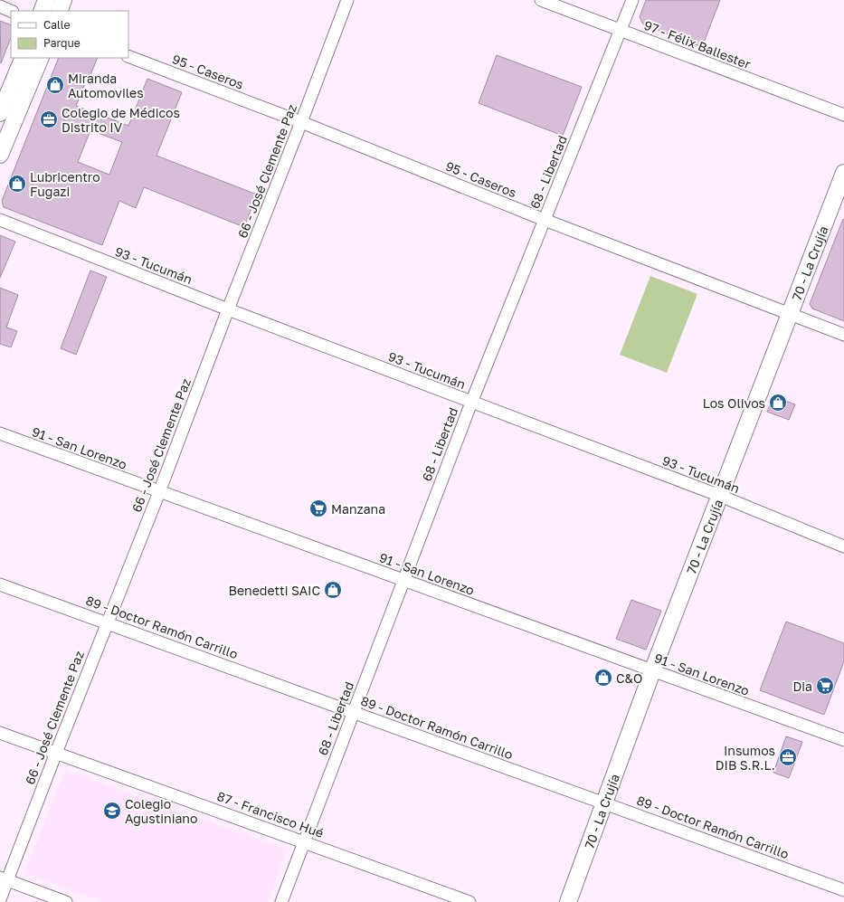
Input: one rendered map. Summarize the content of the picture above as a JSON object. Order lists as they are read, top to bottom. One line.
{"streets":{"street":["97 - Félix Ballester","95 - Caseros","66 - José Clemente Paz","68 - Libertad","70 - La Crujía","93 - Tucumán","91 - San Lorenzo","89 - Doctor Ramón Carrillo","87 - Francisco Hué"]},"crossings":[["97 - Félix Ballester","68 - Libertad"],["95 - Caseros","66 - José Clemente Paz"],["95 - Caseros","68 - Libertad"],["95 - Caseros","70 - La Crujía"],["66 - José Clemente Paz","93 - Tucumán"],["66 - José Clemente Paz","91 - San Lorenzo"],["66 - José Clemente Paz","89 - Doctor Ramón Carrillo"],["66 - José Clemente Paz","87 - Francisco Hué"],["68 - Libertad","93 - Tucumán"],["68 - Libertad","91 - San Lorenzo"],["68 - Libertad","89 - Doctor Ramón Carrillo"],["68 - Libertad","87 - Francisco Hué"],["70 - La Crujía","93 - Tucumán"],["70 - La Crujía","91 - San Lorenzo"],["70 - La Crujía","89 - Doctor Ramón Carrillo"]],"places":{"shop":["Miranda Automoviles","Lubricentro Fugazi","Los Olivos","Benedetti SAIC","C&O"],"office":["Colegio de Médicos Distrito IV","Insumos DIB S.R.L."],"supermarket":["Manzana","Dia"],"school or university":["Colegio Agustiniano"]},"legend":["Calle","Parque"]}
